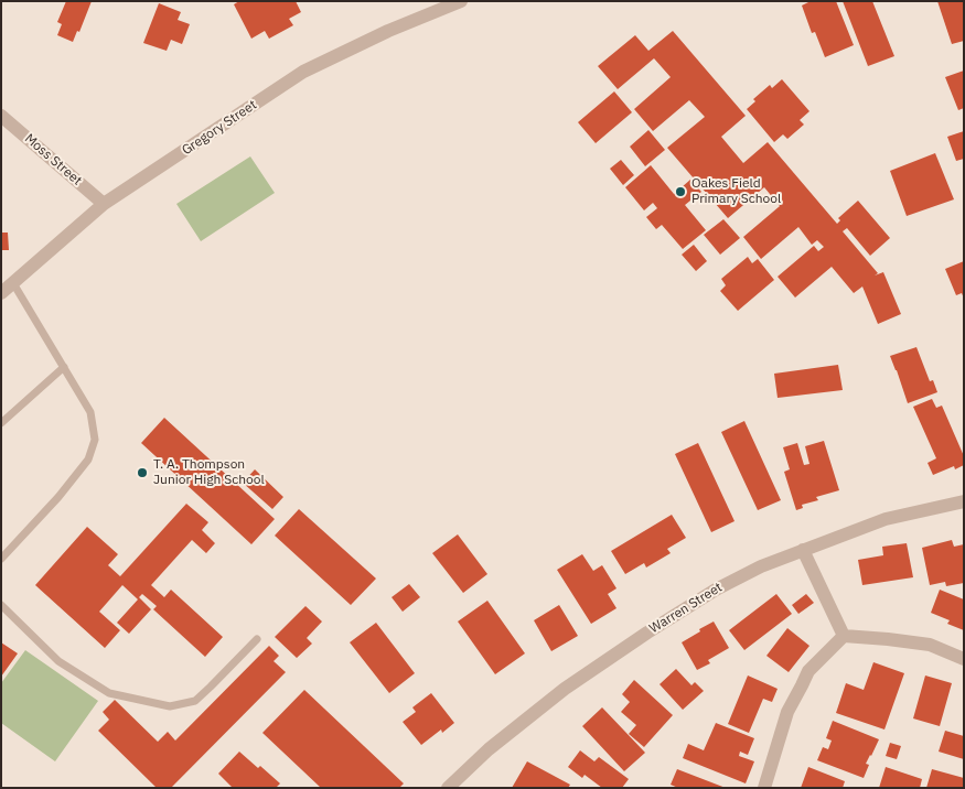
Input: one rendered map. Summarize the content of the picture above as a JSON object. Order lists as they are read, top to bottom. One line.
{"streets":{"street":["Gregory Street","Moss Street","Warren Street"]},"crossings":[["Gregory Street","Moss Street"]],"places":["Oakes Field Primary School","T. A. Thompson Junior High School"]}
